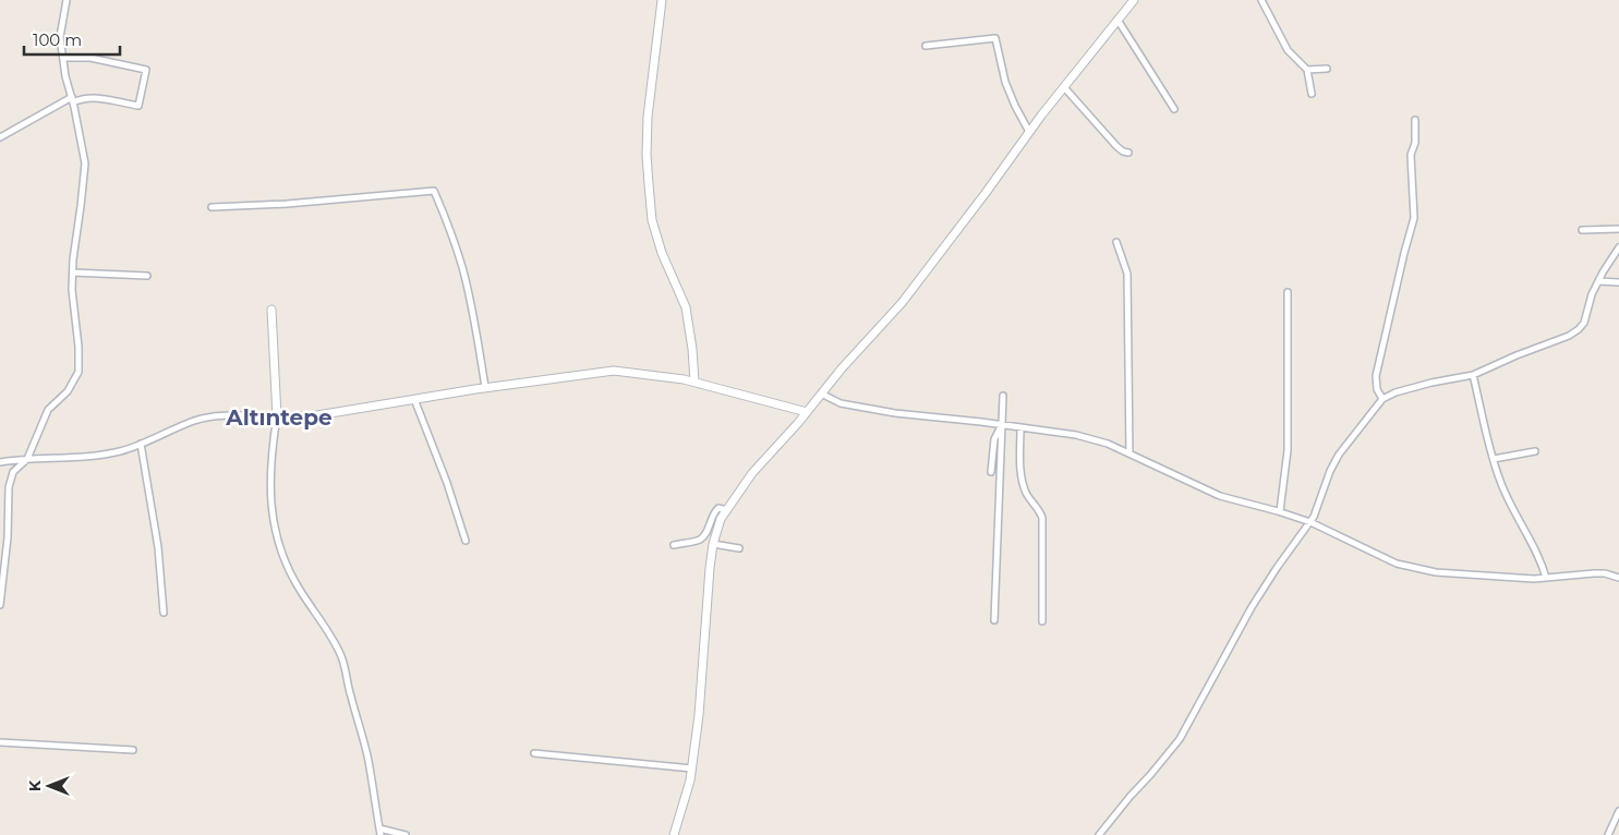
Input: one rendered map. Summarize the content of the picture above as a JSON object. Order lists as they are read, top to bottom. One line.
{"districts":["Altıntepe"],"scale_bar":"100 m","north":"left"}
